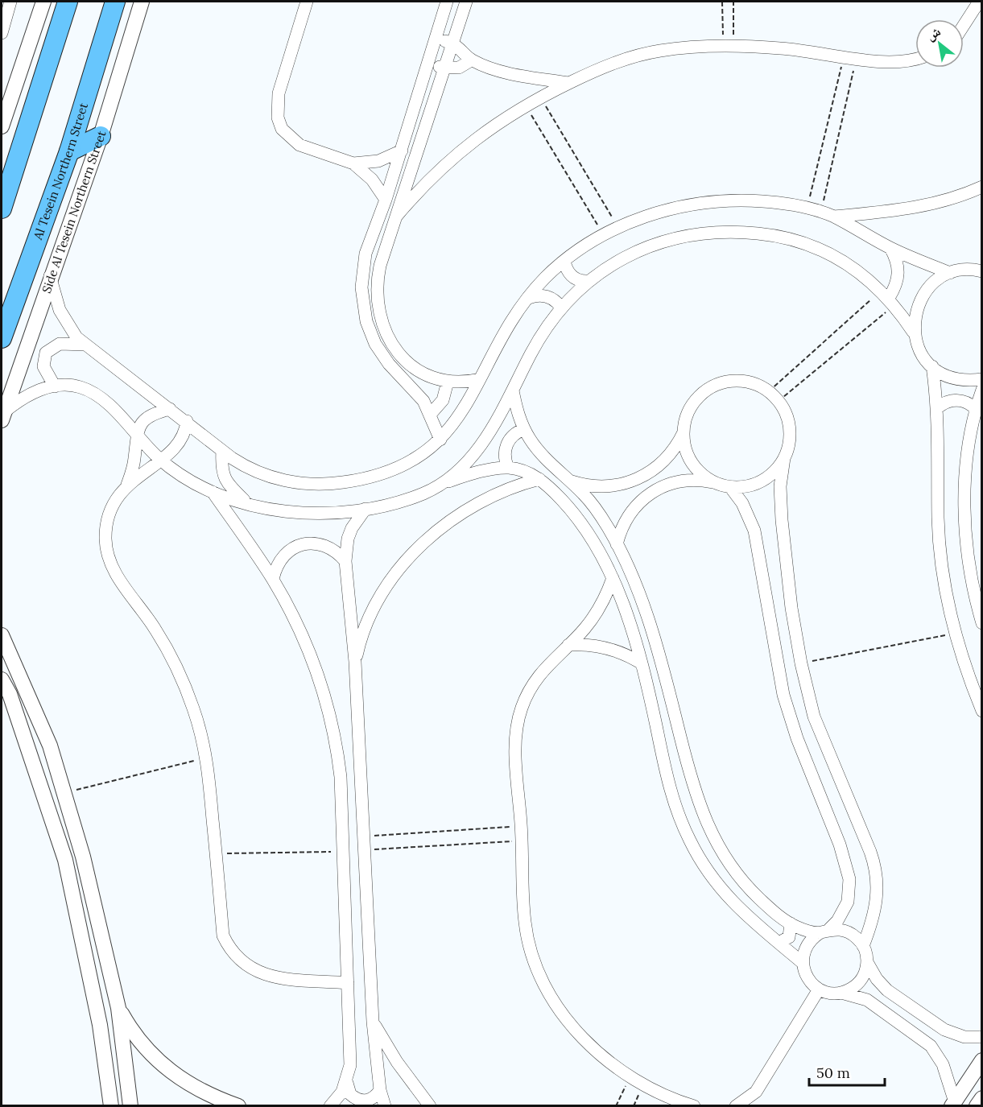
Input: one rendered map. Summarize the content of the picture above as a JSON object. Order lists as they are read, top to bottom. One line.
{"streets":{"main road":["Al Tesein Northern Street"],"street":["Side Al Tesein Northern Street"]},"scale_bar":"50 m","north":"top left"}
